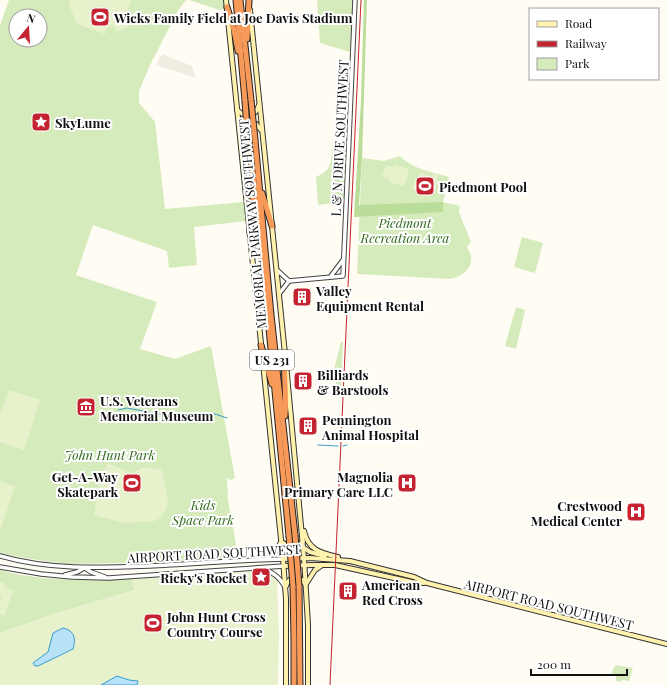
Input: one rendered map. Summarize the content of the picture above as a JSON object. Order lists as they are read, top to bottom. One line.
{"streets":{"highway":["MEMORIAL PARKWAY SOUTHWEST","US 231"],"main road":["AIRPORT ROAD SOUTHWEST"],"street":["L & N DRIVE SOUTHWEST"]},"parks":["Piedmont Recreation Area","John Hunt Park","Kids Space Park"],"places":{"sports":["Wicks Family Field at Joe Davis Stadium","Piedmont Pool","Get-A-Way Skatepark","John Hunt Cross Country Course"],"place":["SkyLume","Ricky's Rocket"],"building":["Valley Equipment Rental","Billiards & Barstools","Pennington Animal Hospital","American Red Cross"],"museum":["U.S. Veterans Memorial Museum"],"hospital":["Magnolia Primary Care LLC","Crestwood Medical Center"]},"legend":["Road","Railway","Park"],"scale_bar":"200 m","north":"top"}
